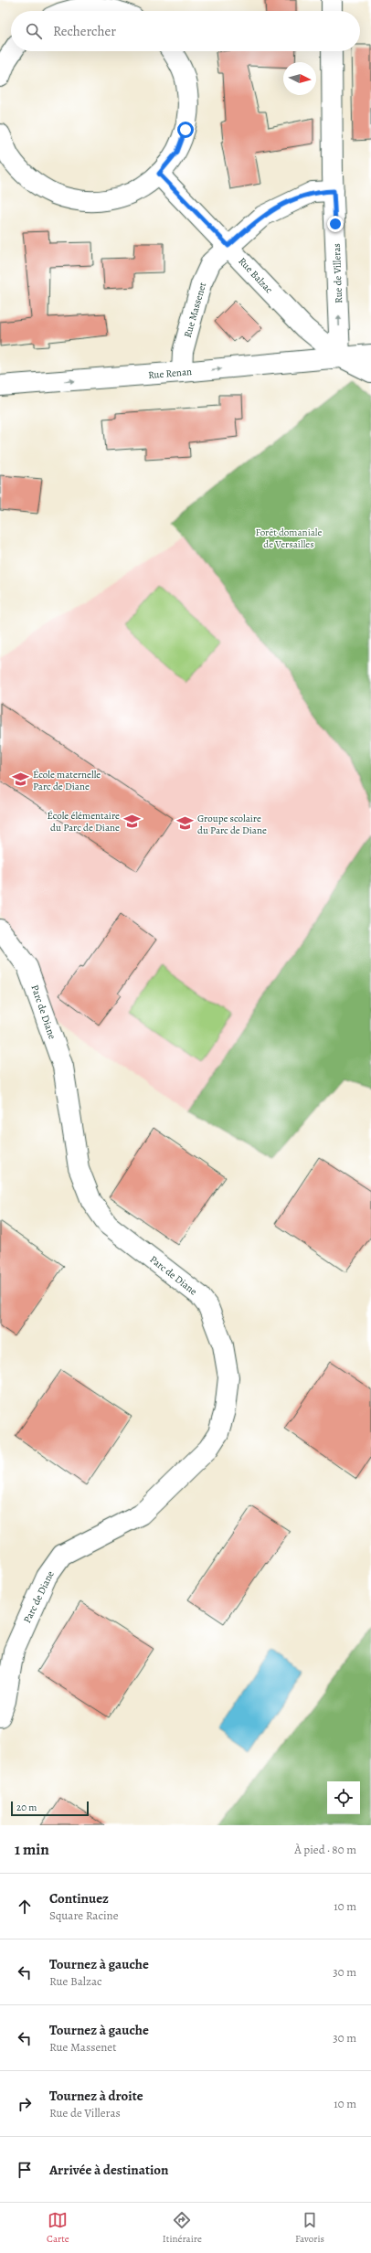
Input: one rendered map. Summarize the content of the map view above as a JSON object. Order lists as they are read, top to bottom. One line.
{"streets":{"street":["Rue de Villeras","Rue Balzac","Rue Massenet","Rue Renan","Parc de Diane"]},"crossings":[["Rue de Villeras","Rue Balzac"],["Rue de Villeras","Rue Massenet"],["Rue de Villeras","Rue Renan"],["Rue Balzac","Rue Massenet"],["Rue Balzac","Rue Renan"],["Rue Massenet","Rue Renan"]],"one_way":["Rue de Villeras","Rue Renan"],"parks":["Forêt domaniale de Versailles"],"places":{"school or university":["École maternelle Parc de Diane","École élémentaire du Parc de Diane","Groupe scolaire du Parc de Diane"]},"scale_bar":"20 m","north":"right","page":{"search":"Rechercher","scale":"20 m","heading":["1 min","À pied · 80 m"],"list":[["Continuez","Square Racine","10 m"],["Tournez à gauche","Rue Balzac","30 m"],["Tournez à gauche","Rue Massenet","30 m"],["Tournez à droite","Rue de Villeras","10 m"],"Arrivée à destination"],"nav":["Carte","Itinéraire","Favoris"]}}
